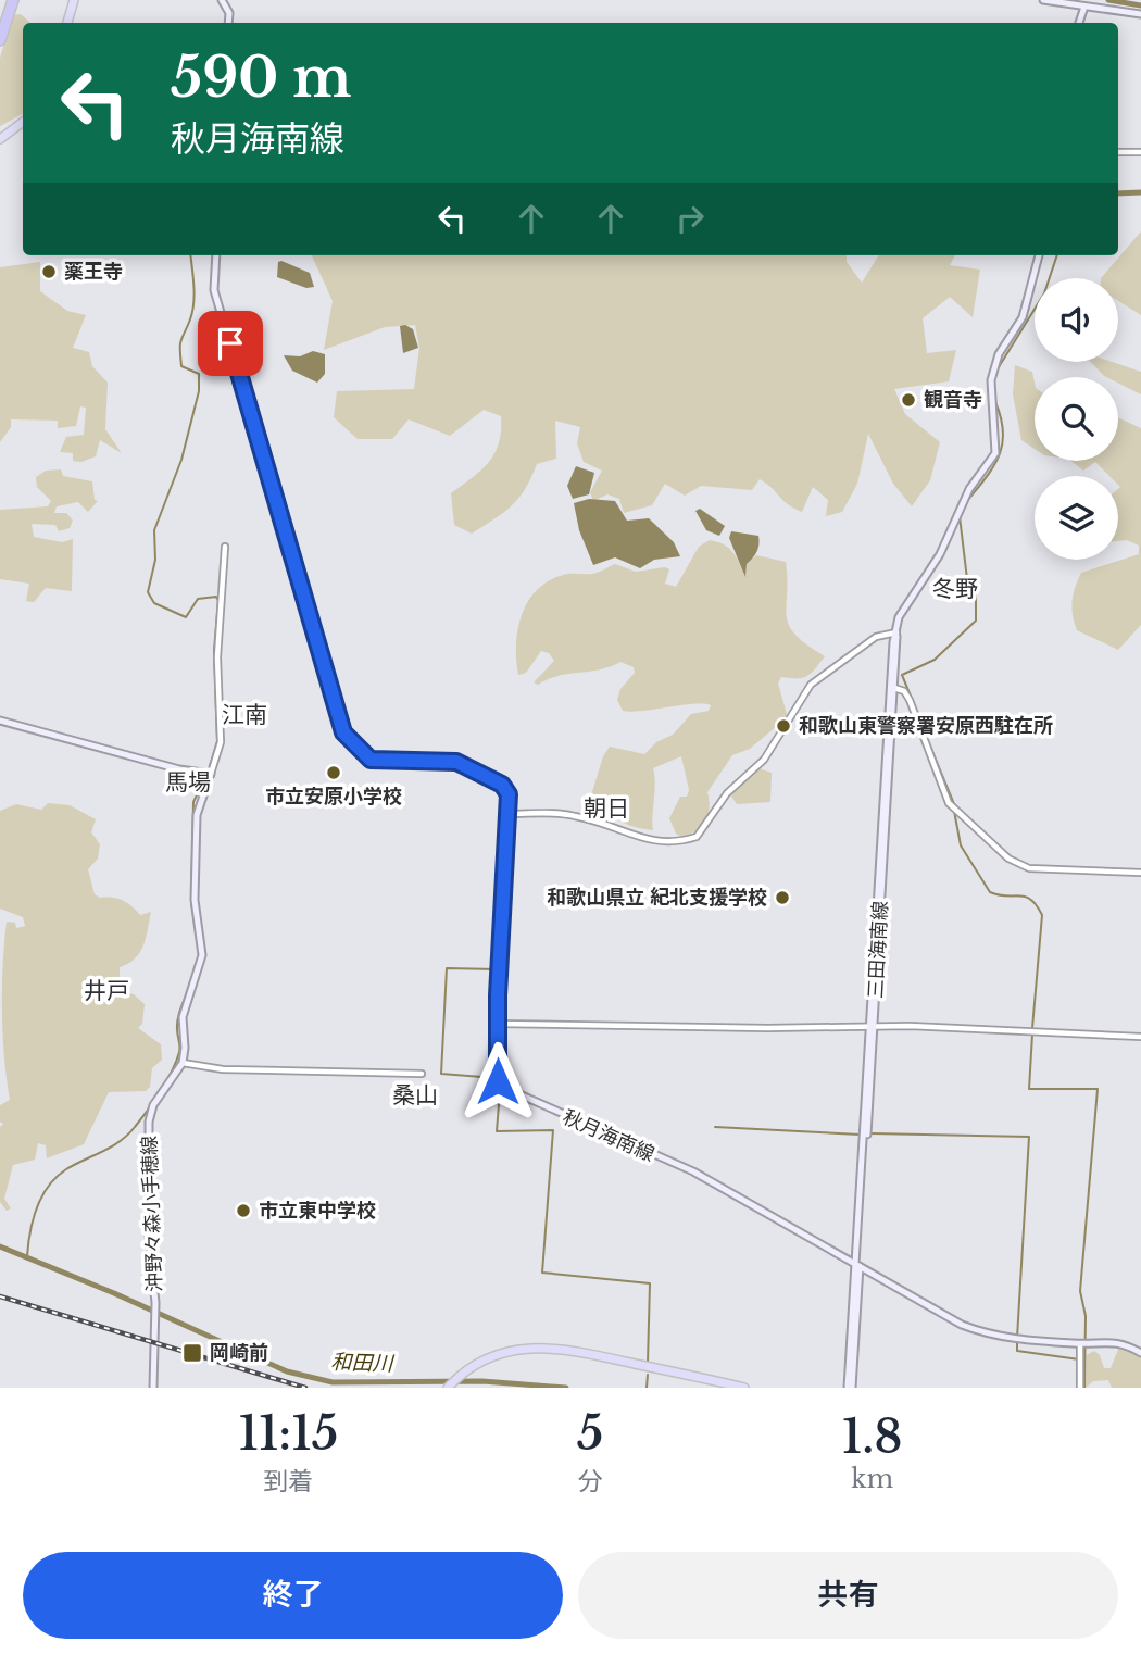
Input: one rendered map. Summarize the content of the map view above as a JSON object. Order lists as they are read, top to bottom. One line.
{"streets":{"main road":["三田海南線","秋月海南線","沖野々森小手穂線"]},"crossings":[["三田海南線","秋月海南線"]],"districts":["冬野","江南","馬場","朝日","井戸","桑山"],"water":["和田川"],"places":{"other":["薬王寺","観音寺","和歌山東警察署安原西駐在所","市立安原小学校","和歌山県立 紀北支援学校","市立東中学校"],"transit":["岡崎前"]},"page":{"turn":["590 m","秋月海南線"],"eta":["11:15","到着","5","分","1.8","km"],"buttons":["終了","共有"]}}
